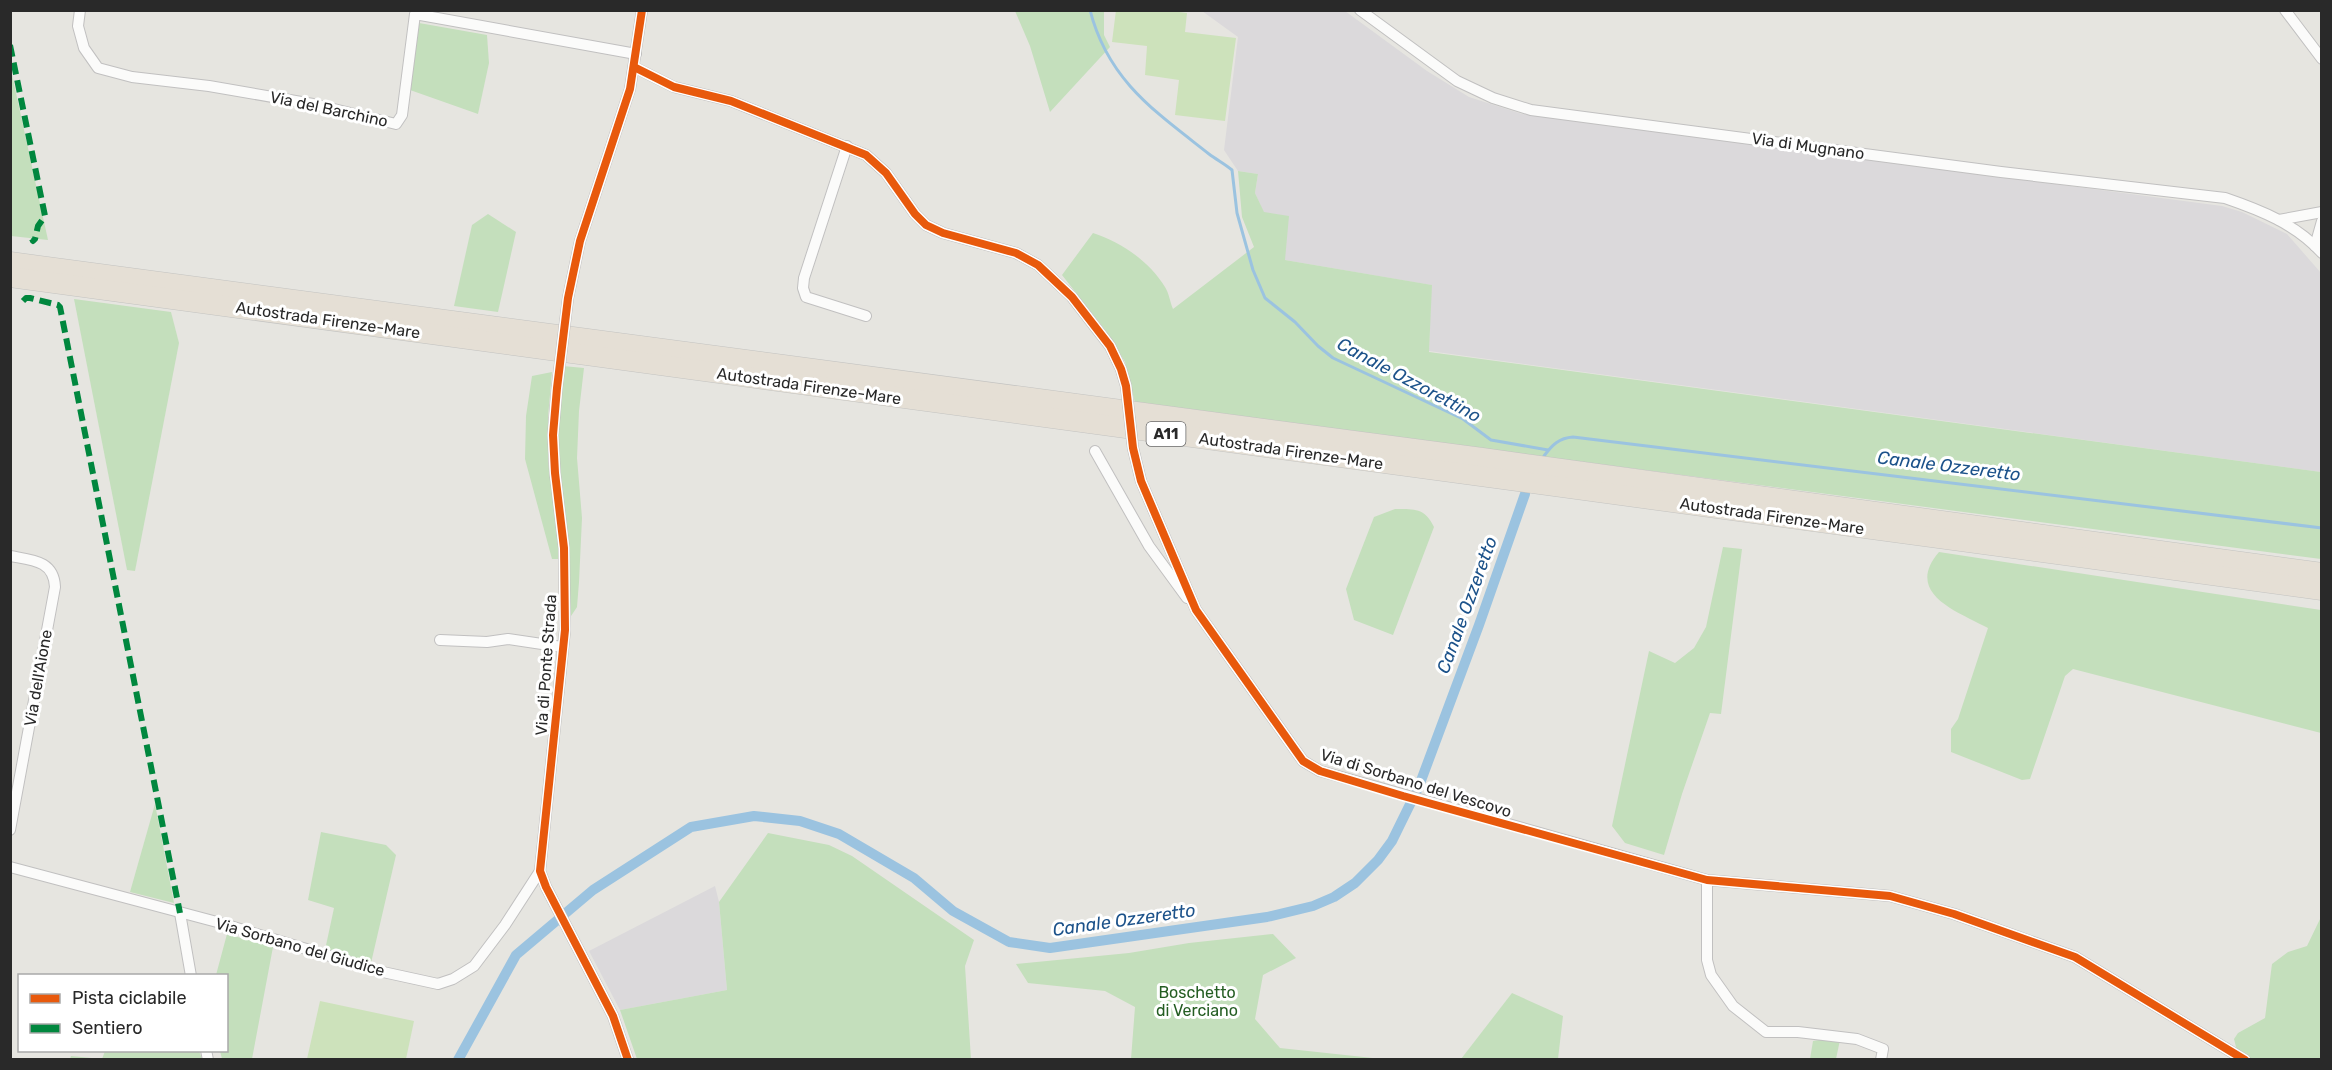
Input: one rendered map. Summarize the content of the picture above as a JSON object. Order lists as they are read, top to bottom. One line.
{"streets":{"highway":["Autostrada Firenze-Mare","A11"],"street":["Via del Barchino","Via di Mugnano","Via di Ponte Strada","Via dell'Aione","Via di Sorbano del Vescovo","Via Sorbano del Giudice"]},"crossings":[["Via di Ponte Strada","Via di Sorbano del Vescovo"],["Via di Ponte Strada","Via Sorbano del Giudice"]],"water":["Canale Ozzorettino","Canale Ozzeretto"],"parks":["Boschetto di Verciano"],"legend":["Pista ciclabile","Sentiero"]}
